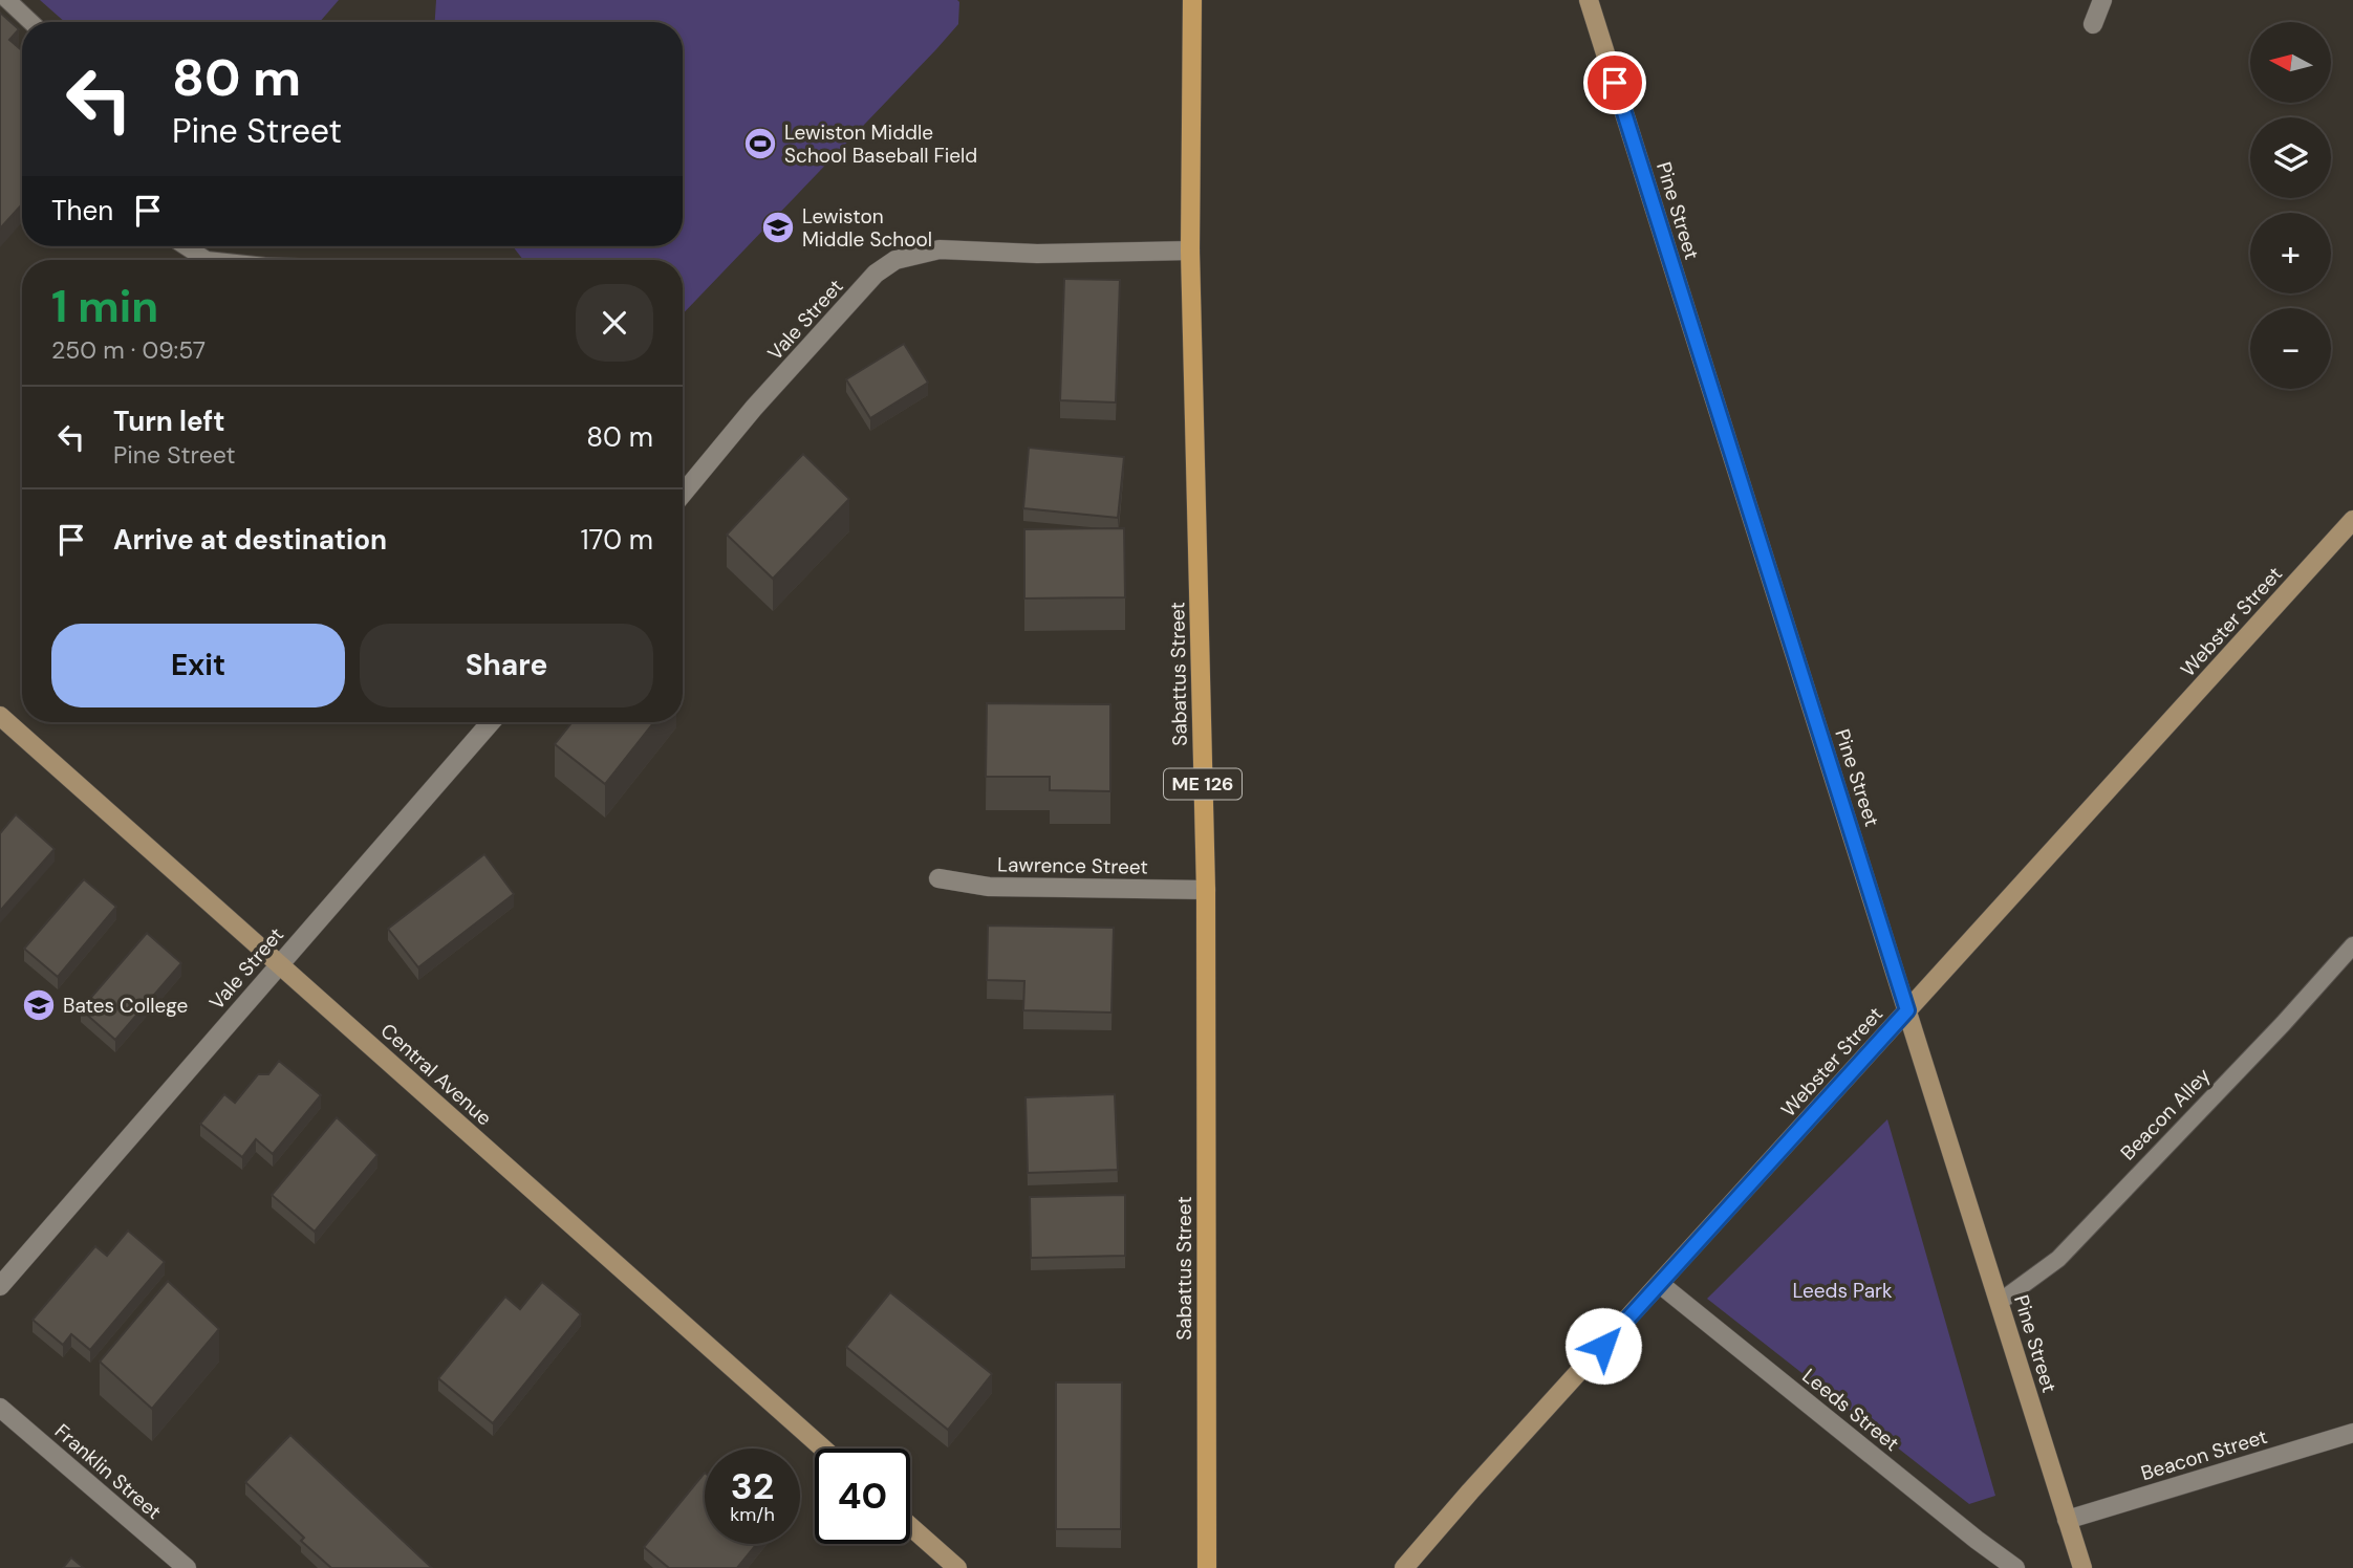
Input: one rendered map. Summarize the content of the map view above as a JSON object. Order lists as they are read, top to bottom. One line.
{"streets":{"main road":["Sabattus Street","ME 126"],"street":["Pine Street","Vale Street","Webster Street","Lawrence Street","Central Avenue","Leeds Street","Beacon Street","Franklin Street"],"lane":["Beacon Alley"]},"crossings":[["Pine Street","Webster Street"],["Pine Street","Beacon Alley"],["Pine Street","Beacon Street"],["Vale Street","Sabattus Street"],["Vale Street","Central Avenue"],["Webster Street","Leeds Street"],["Sabattus Street","Lawrence Street"]],"parks":["Leeds Park"],"places":{"sports":["Lewiston Middle School Baseball Field"],"school or university":["Lewiston Middle School","Bates College"]},"north":"left","page":{"map_buttons":["+","−"],"turn":["80 m","Pine Street"],"then":"Then","heading":["1 min","250 m · 09:57"],"list":[{"name":"Turn left","note":"Pine Street","value":"80 m"},{"name":"Arrive at destination","value":"170 m"}],"buttons":["Exit","Share"],"speed":"32 km/h","limit":"40"}}
